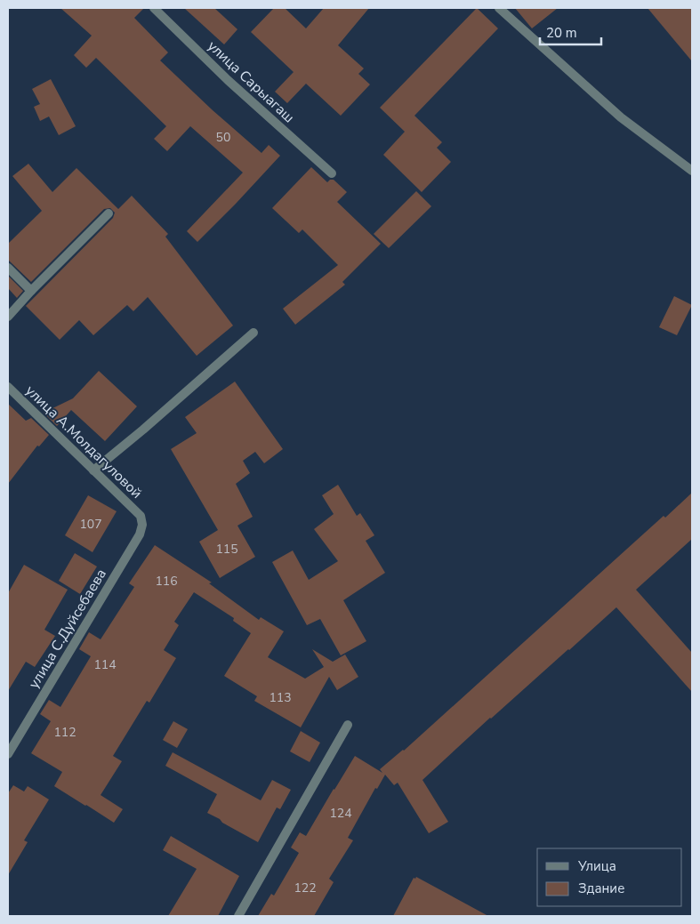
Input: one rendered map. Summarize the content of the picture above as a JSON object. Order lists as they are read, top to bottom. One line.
{"streets":{"street":["улица Сарыагаш","улица А.Молдагуловой","улица С.Дуйсебаева"]},"crossings":[["улица А.Молдагуловой","улица С.Дуйсебаева"]],"house_numbers":["50","107","115","116","114","113","112","124","122"],"legend":["Улица","Здание"],"scale_bar":"20 m"}
